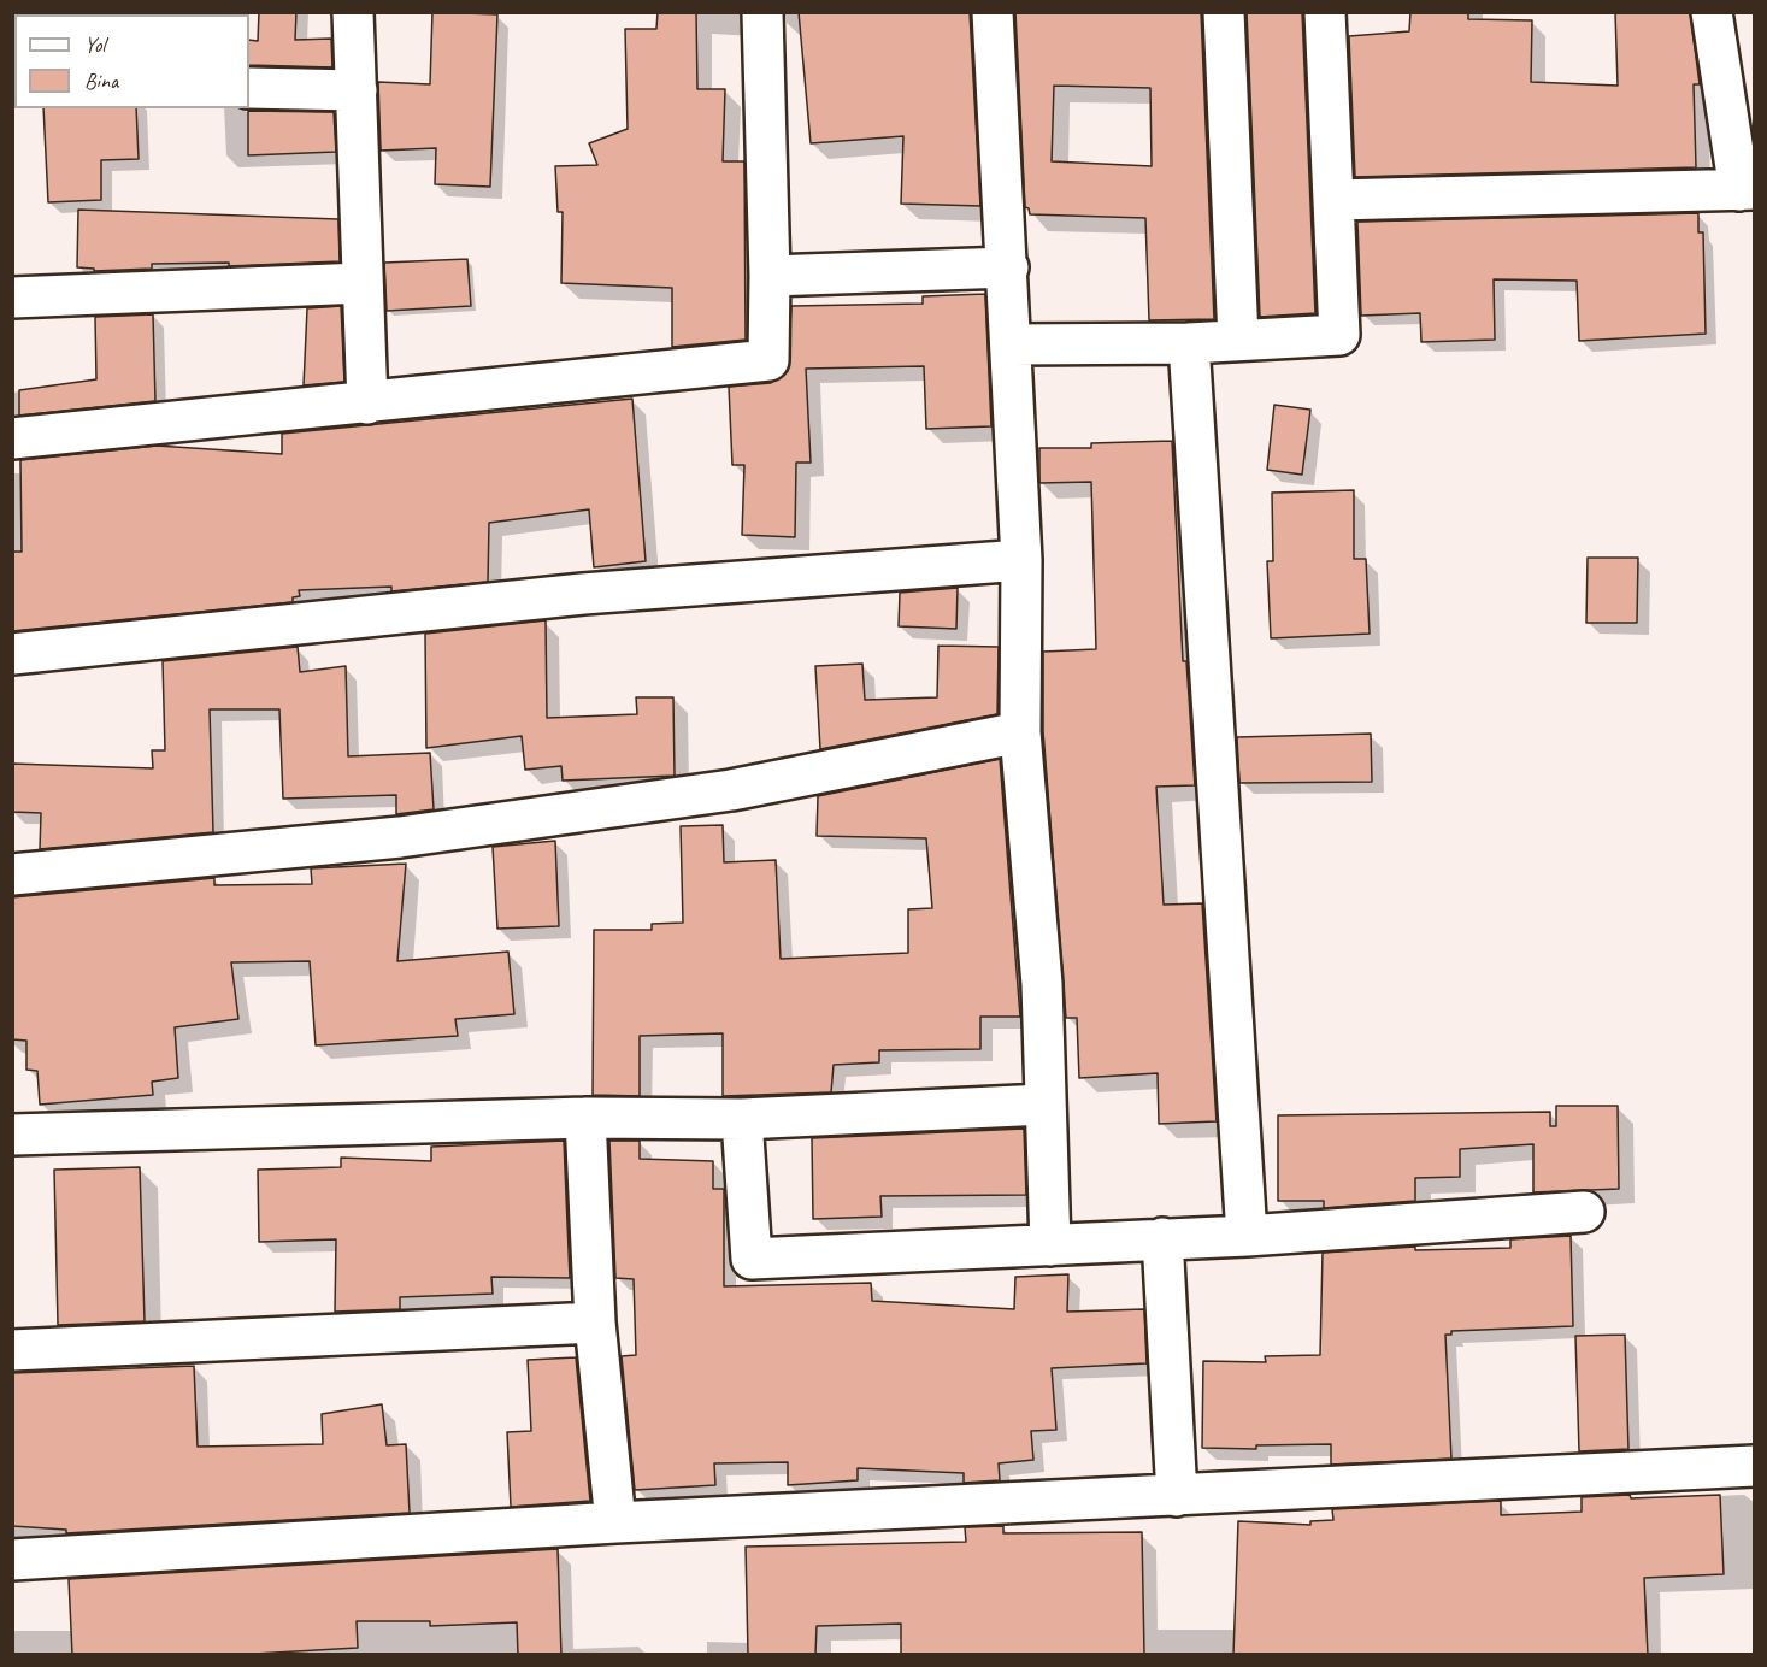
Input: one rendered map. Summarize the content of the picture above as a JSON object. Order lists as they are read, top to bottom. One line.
{"legend":["Yol","Bina"]}
